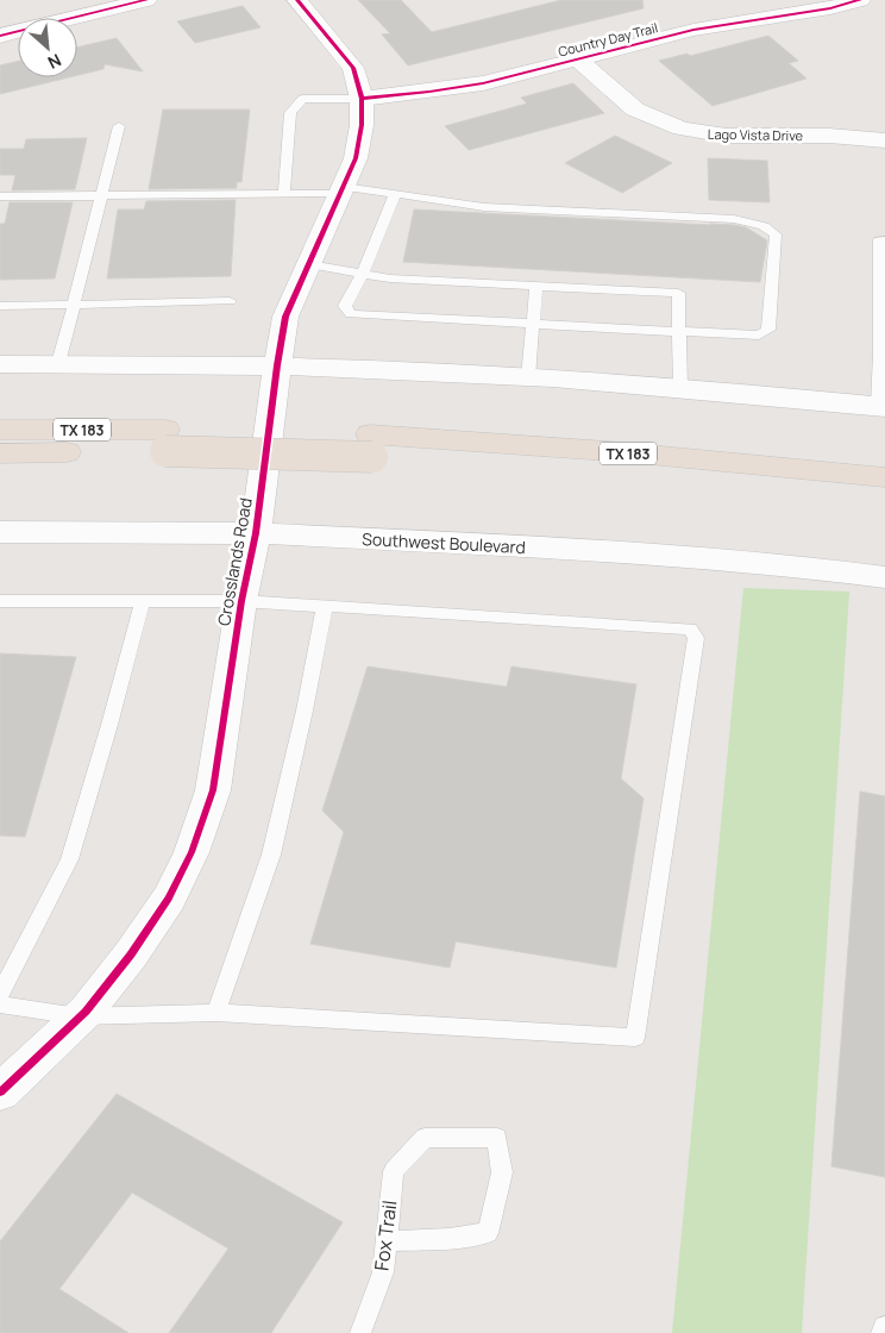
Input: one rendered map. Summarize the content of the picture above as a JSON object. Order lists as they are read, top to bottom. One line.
{"streets":{"highway":["TX 183"],"street":["Country Day Trail","Lago Vista Drive","Southwest Boulevard","Crosslands Road"],"lane":["Fox Trail"]},"crossings":[["Country Day Trail","Lago Vista Drive"],["Country Day Trail","Crosslands Road"],["Southwest Boulevard","Crosslands Road"]],"north":"bottom right"}
